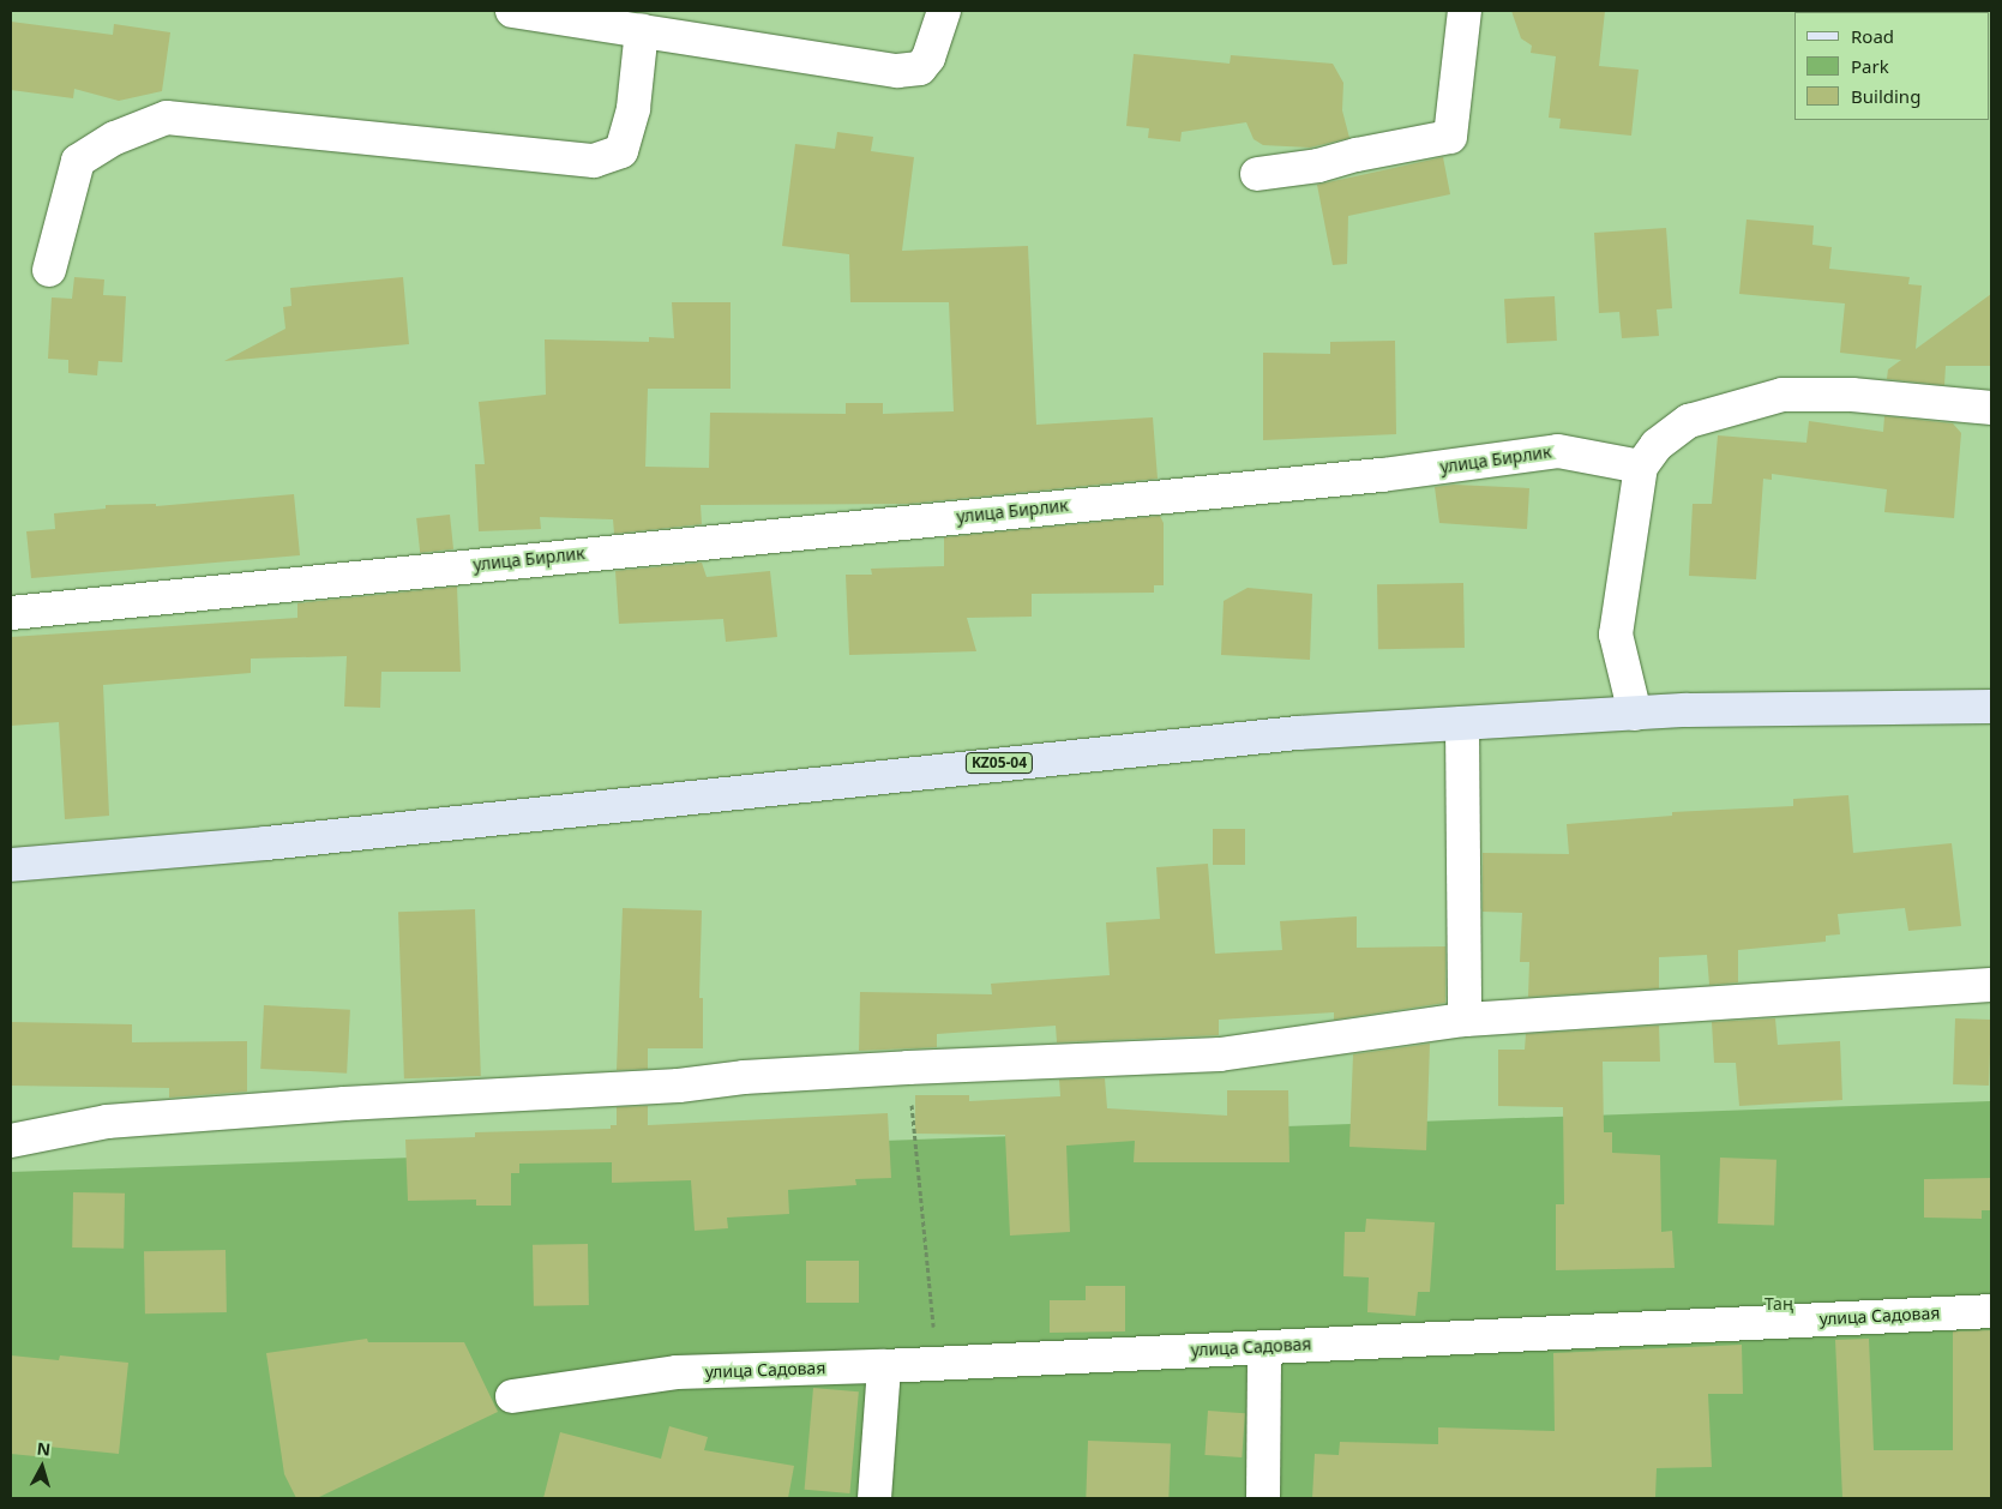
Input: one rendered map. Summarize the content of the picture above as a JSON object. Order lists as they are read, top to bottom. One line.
{"streets":{"main road":["KZ05-04"],"street":["улица Бирлик","улица Садовая"]},"parks":["Таң"],"legend":["Road","Park","Building"],"north":"top"}
